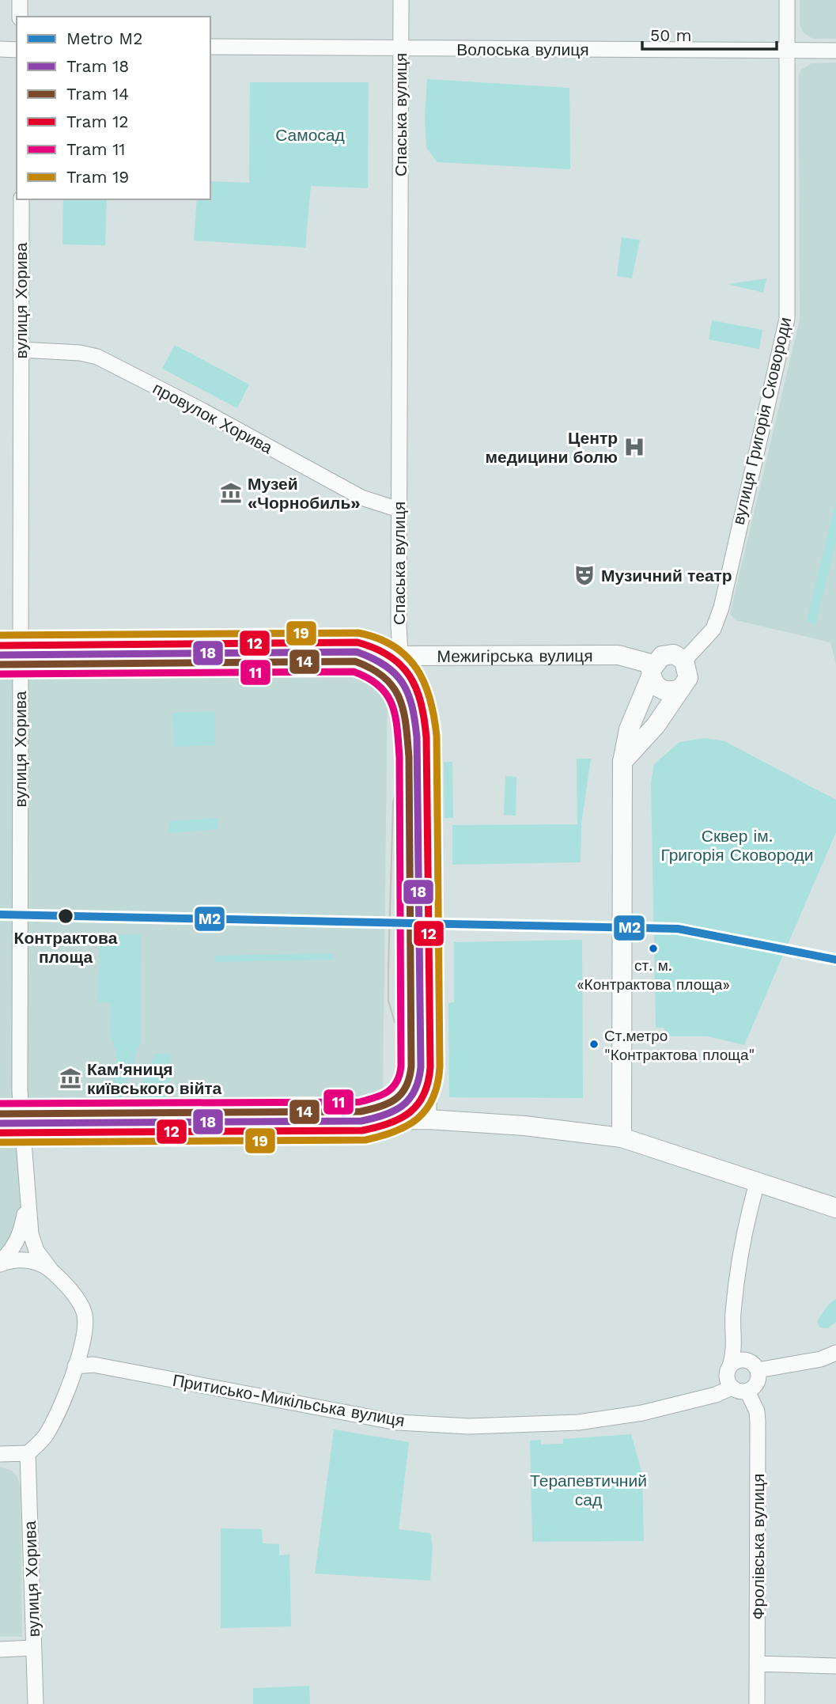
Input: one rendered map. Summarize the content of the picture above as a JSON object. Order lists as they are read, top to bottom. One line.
{"streets":{"street":["Волоська вулиця","Спаська вулиця","вулиця Хорива","провулок Хорива","вулиця Григорія Сковороди","Межигірська вулиця","Притисько-Микільська вулиця","Фролівська вулиця"]},"crossings":[["Волоська вулиця","Спаська вулиця"],["Волоська вулиця","вулиця Григорія Сковороди"],["Спаська вулиця","провулок Хорива"],["Спаська вулиця","Межигірська вулиця"],["вулиця Хорива","провулок Хорива"],["вулиця Хорива","Межигірська вулиця"],["вулиця Хорива","Притисько-Микільська вулиця"],["вулиця Григорія Сковороди","Межигірська вулиця"],["Притисько-Микільська вулиця","Фролівська вулиця"]],"parks":["Самосад","Сквер ім. Григорія Сковороди","Терапевтичний сад"],"places":{"hospital":["Центр медицини болю"],"museum":["Музей «Чорнобиль»","Кам'яниця київського війта"],"theatre":["Музичний театр"],"other":["Контрактова площа","ст. м. «Контрактова площа»","Ст.метро \"Контрактова площа\""]},"lines":["tram line 19","tram line 12","tram line 18","tram line 14","tram line 11","metro line M2"],"legend":["Metro M2","Tram 18","Tram 14","Tram 12","Tram 11","Tram 19"],"scale_bar":"50 m"}
